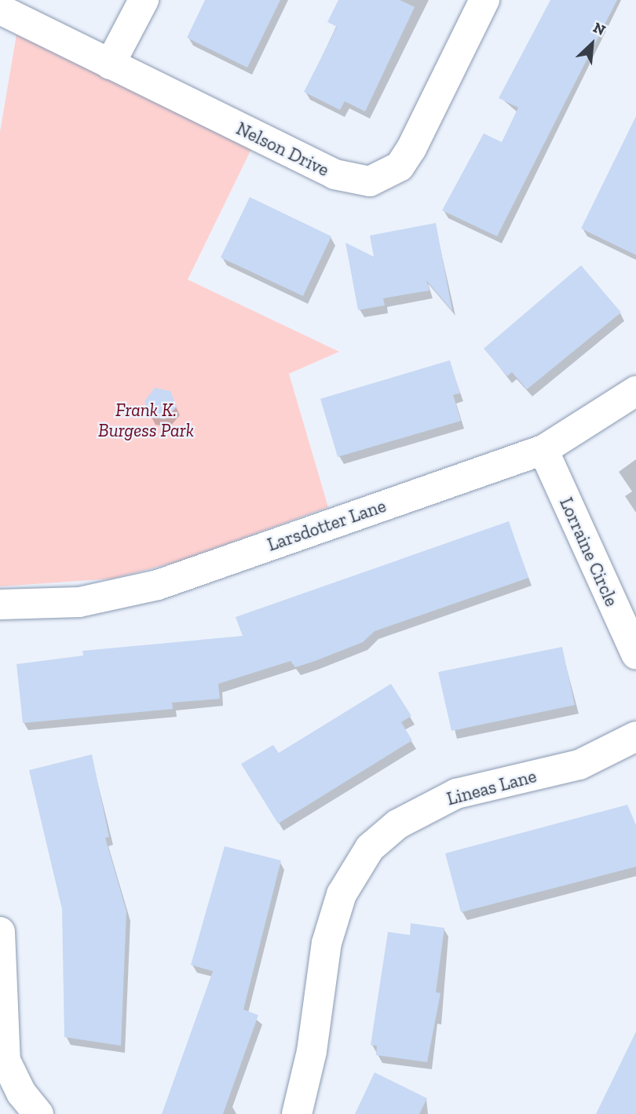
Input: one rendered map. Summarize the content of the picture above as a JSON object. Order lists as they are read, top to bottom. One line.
{"streets":{"street":["Nelson Drive","Larsdotter Lane","Lorraine Circle","Lineas Lane"]},"crossings":[["Larsdotter Lane","Lorraine Circle"]],"parks":["Frank K. Burgess Park"],"north":"top right"}
